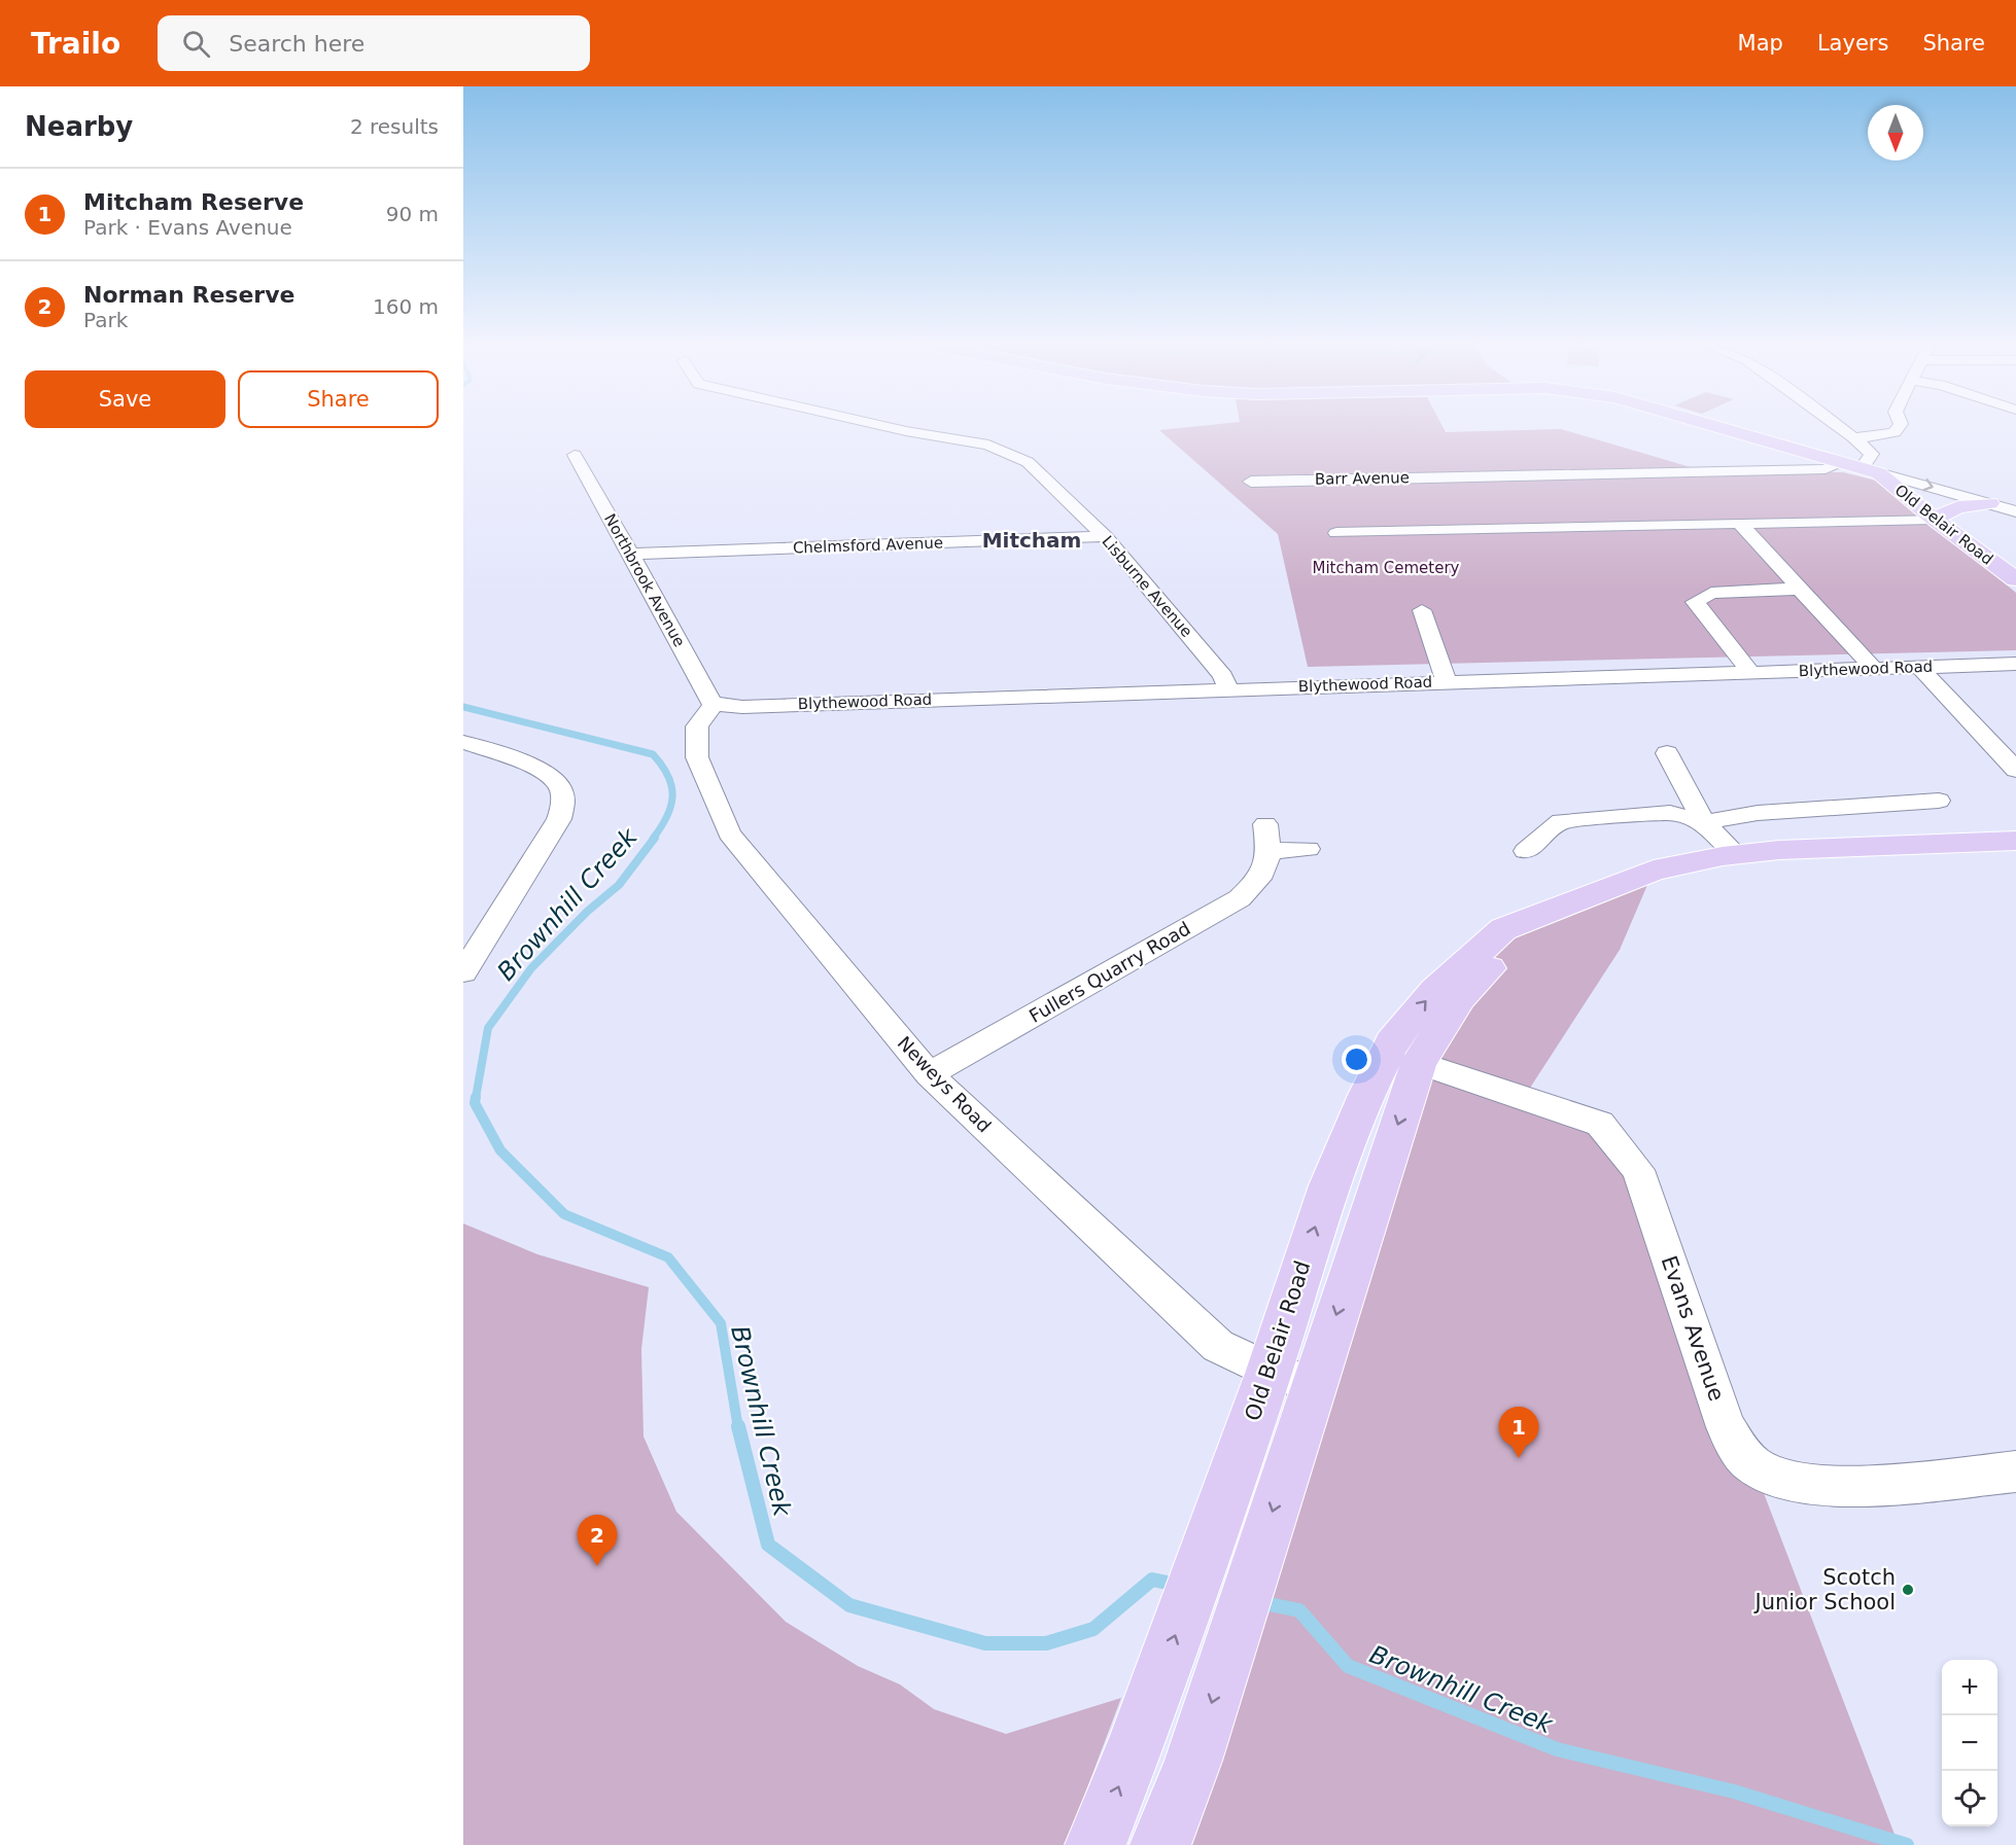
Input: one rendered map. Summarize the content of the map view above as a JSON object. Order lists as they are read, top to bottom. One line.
{"streets":{"main road":["Old Belair Road"],"street":["Barr Avenue","Chelmsford Avenue","Northbrook Avenue","Lisburne Avenue","Blythewood Road","Fullers Quarry Road","Neweys Road","Evans Avenue"]},"crossings":[["Barr Avenue","Old Belair Road"],["Old Belair Road","Neweys Road"],["Old Belair Road","Evans Avenue"],["Chelmsford Avenue","Northbrook Avenue"],["Chelmsford Avenue","Lisburne Avenue"],["Northbrook Avenue","Blythewood Road"],["Northbrook Avenue","Neweys Road"],["Lisburne Avenue","Blythewood Road"],["Blythewood Road","Neweys Road"],["Fullers Quarry Road","Neweys Road"]],"districts":["Mitcham"],"water":["Brownhill Creek"],"parks":["Mitcham Cemetery"],"places":["Scotch Junior School"],"north":"bottom","page":{"header":"Trailo","search":"Search here","nav":["Map","Layers","Share"],"heading":["Nearby","2 results"],"list":[{"mark":"1","name":"Mitcham Reserve","note":"Park · Evans Avenue","value":"90 m"},{"mark":"2","name":"Norman Reserve","note":"Park","value":"160 m"}],"buttons":["Save","Share"],"pins":["1","2"],"map_buttons":["+","−"]}}
